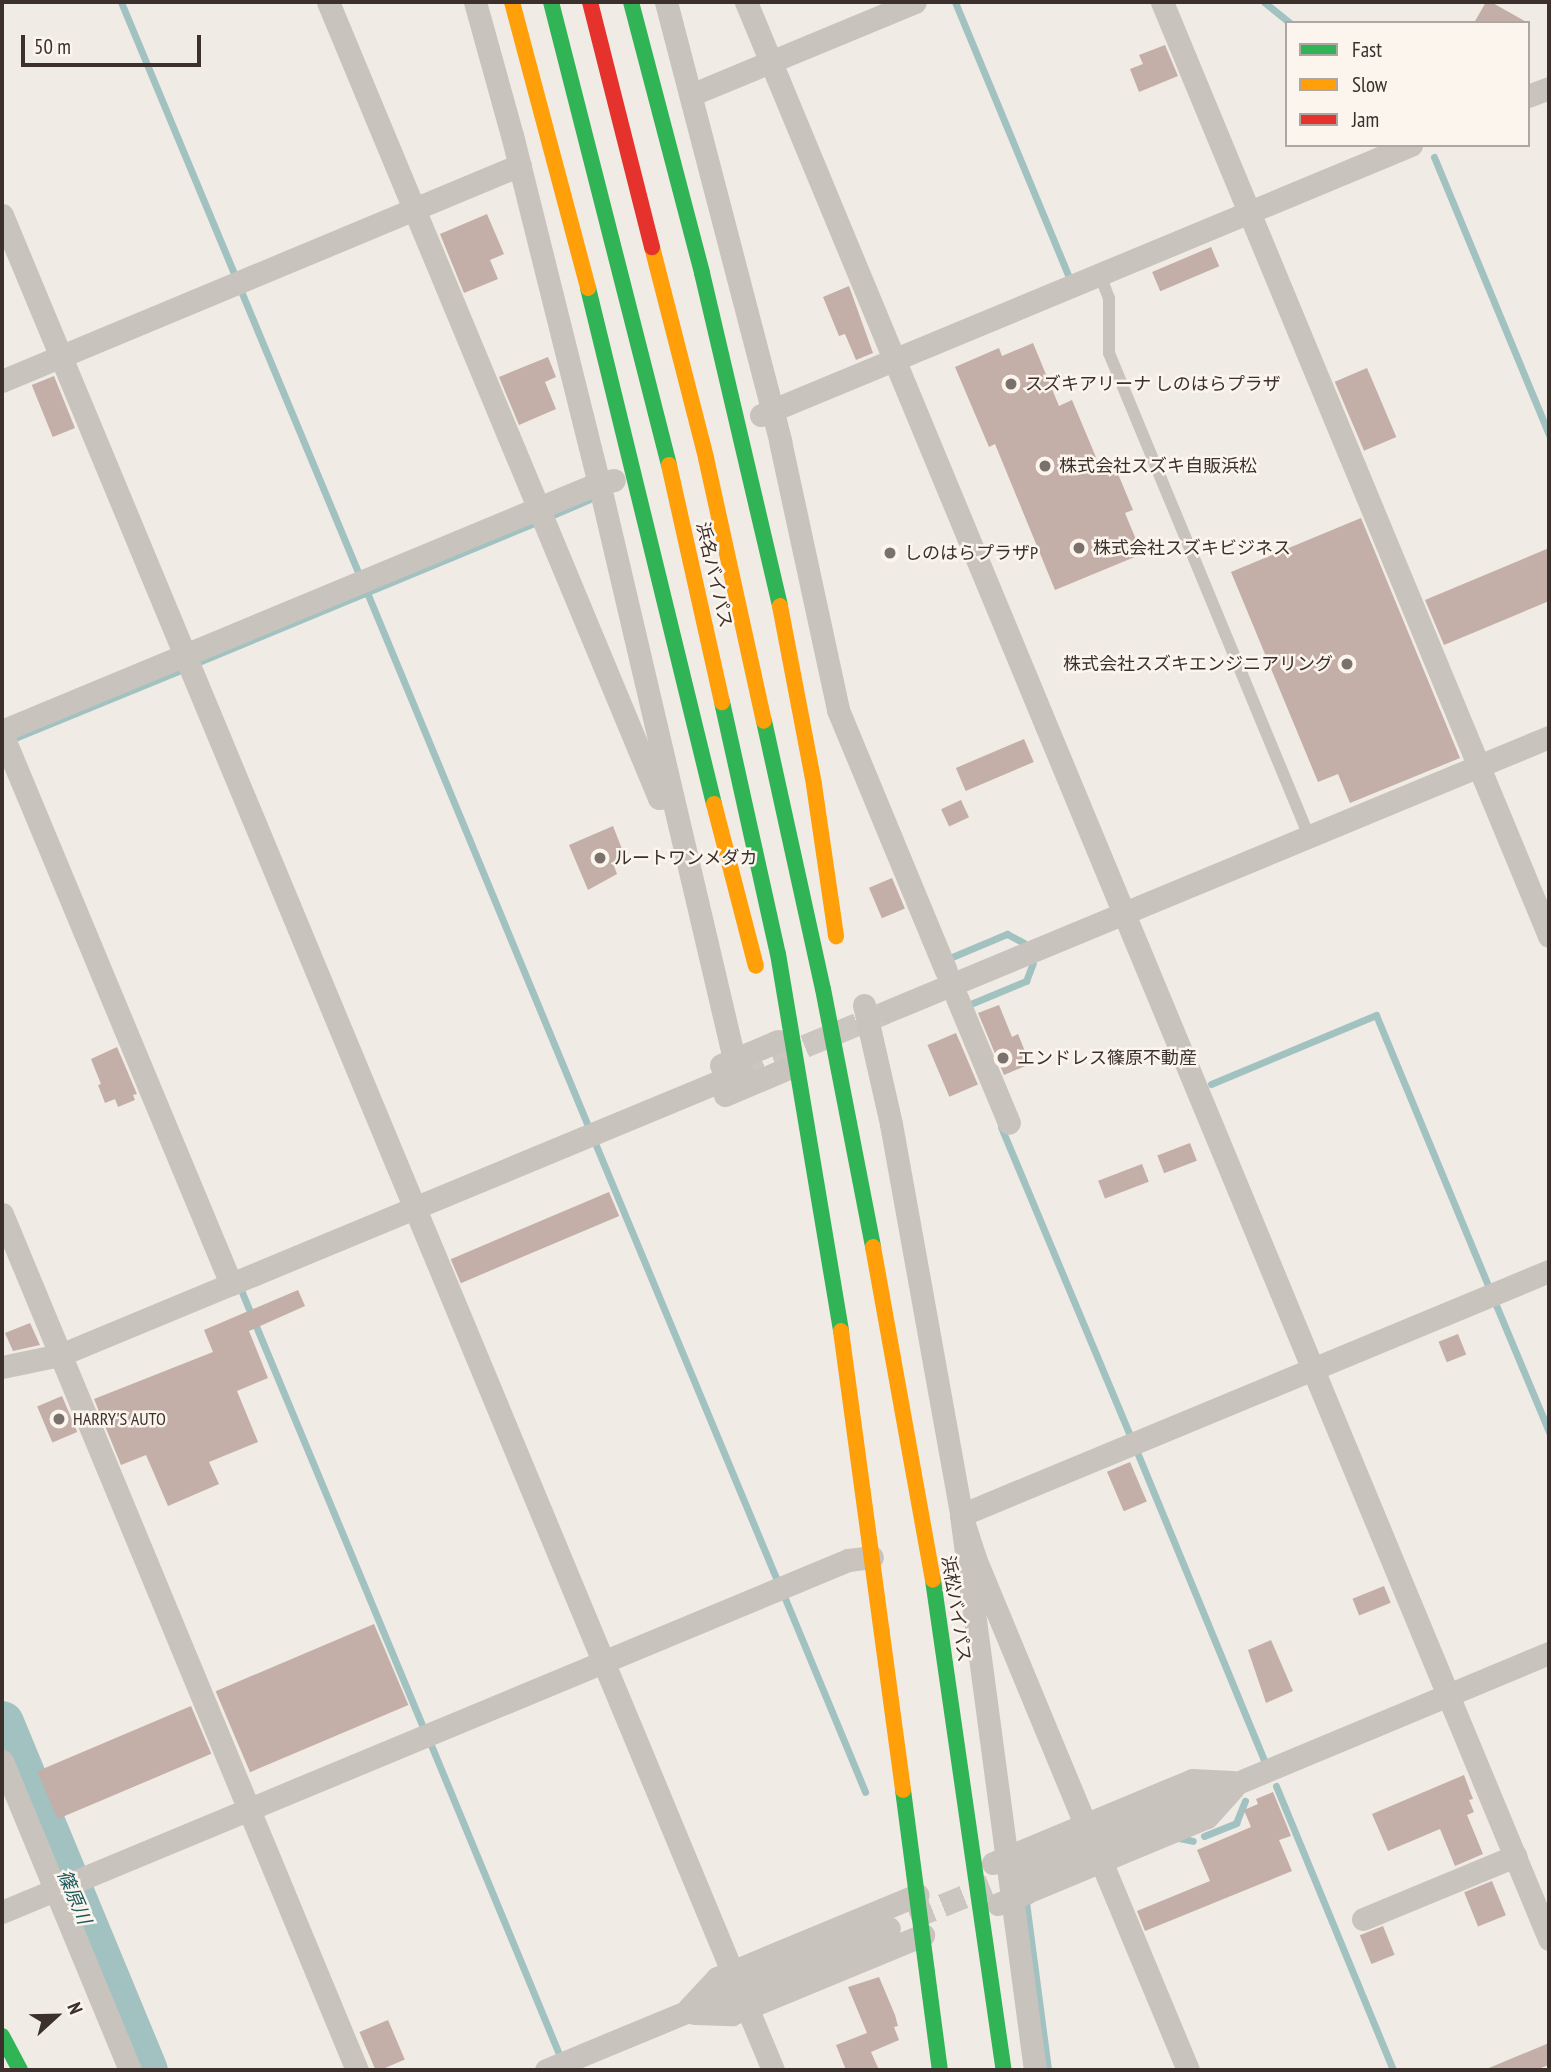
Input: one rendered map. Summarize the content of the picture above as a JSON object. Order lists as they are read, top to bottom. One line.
{"streets":{"main road":["浜名バイパス","浜松バイパス"]},"crossings":[["浜名バイパス","浜松バイパス"]],"water":["篠原川"],"places":["スズキアリーナ しのはらプラザ","株式会社スズキ自販浜松","株式会社スズキビジネス","しのはらプラザP","株式会社スズキエンジニアリング","ルートワンメダカ","エンドレス篠原不動産","HARRY'S AUTO"],"legend":["Fast","Slow","Jam"],"scale_bar":"50 m","north":"right"}
